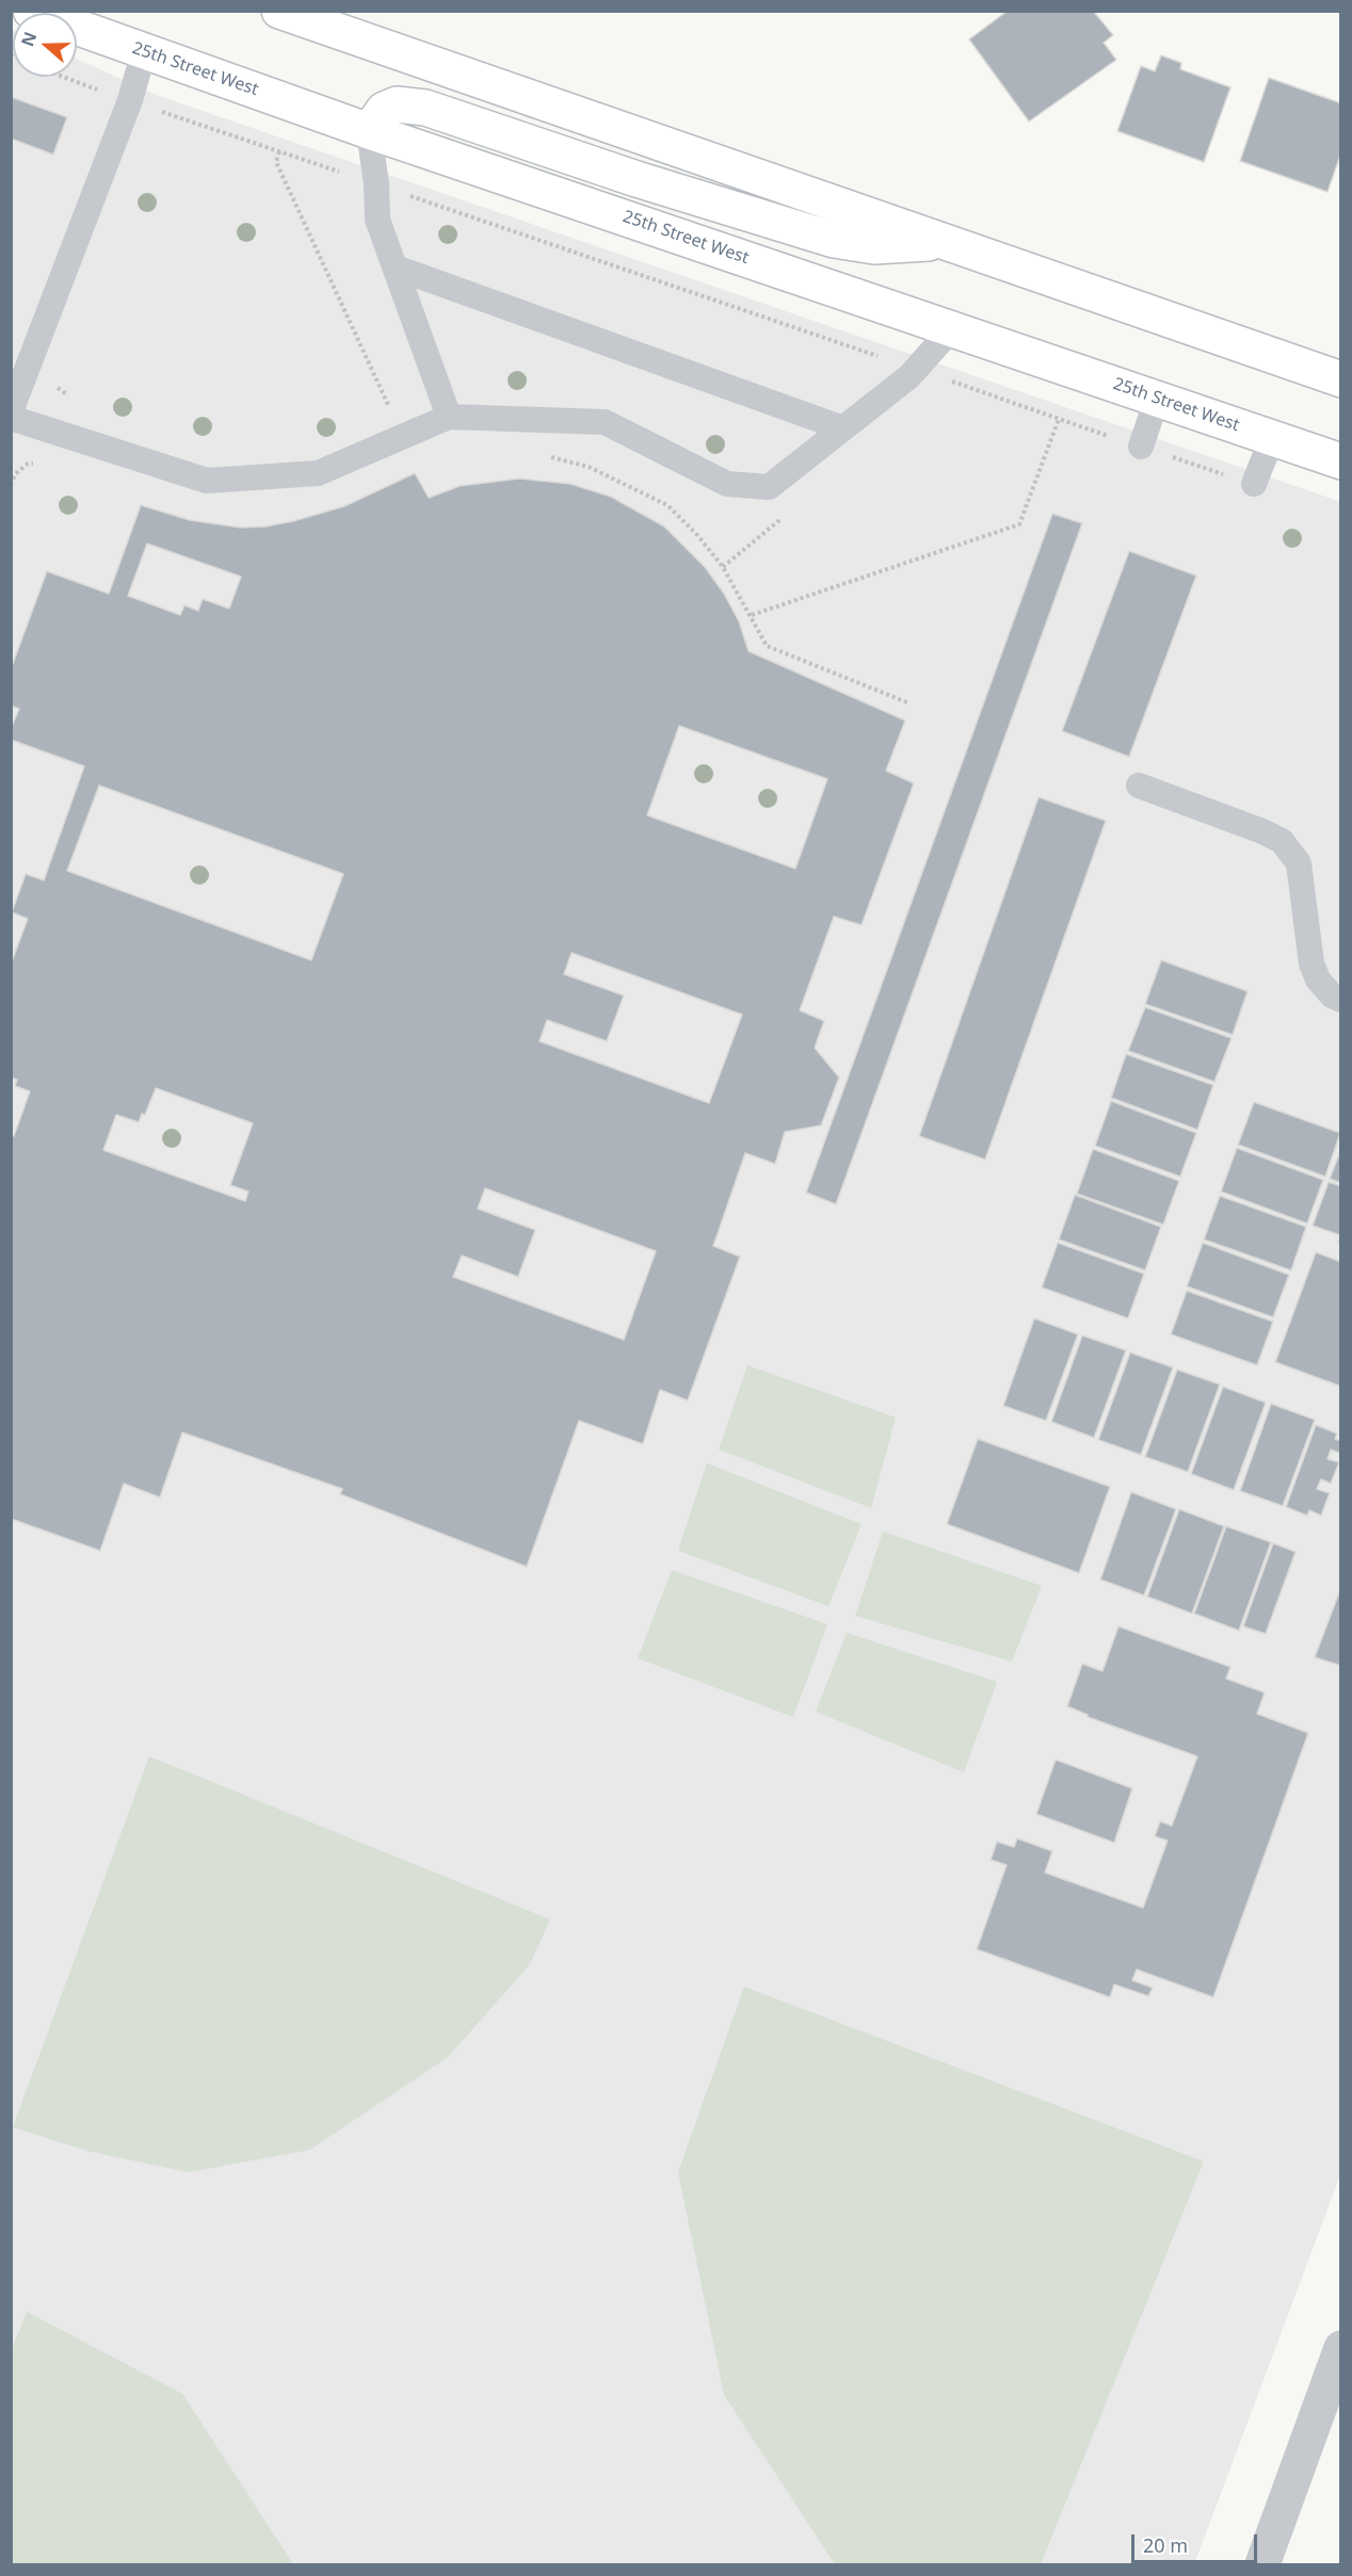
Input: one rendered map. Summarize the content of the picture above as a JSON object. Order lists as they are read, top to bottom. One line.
{"streets":{"main road":["25th Street West"]},"scale_bar":"20 m","north":"left"}
